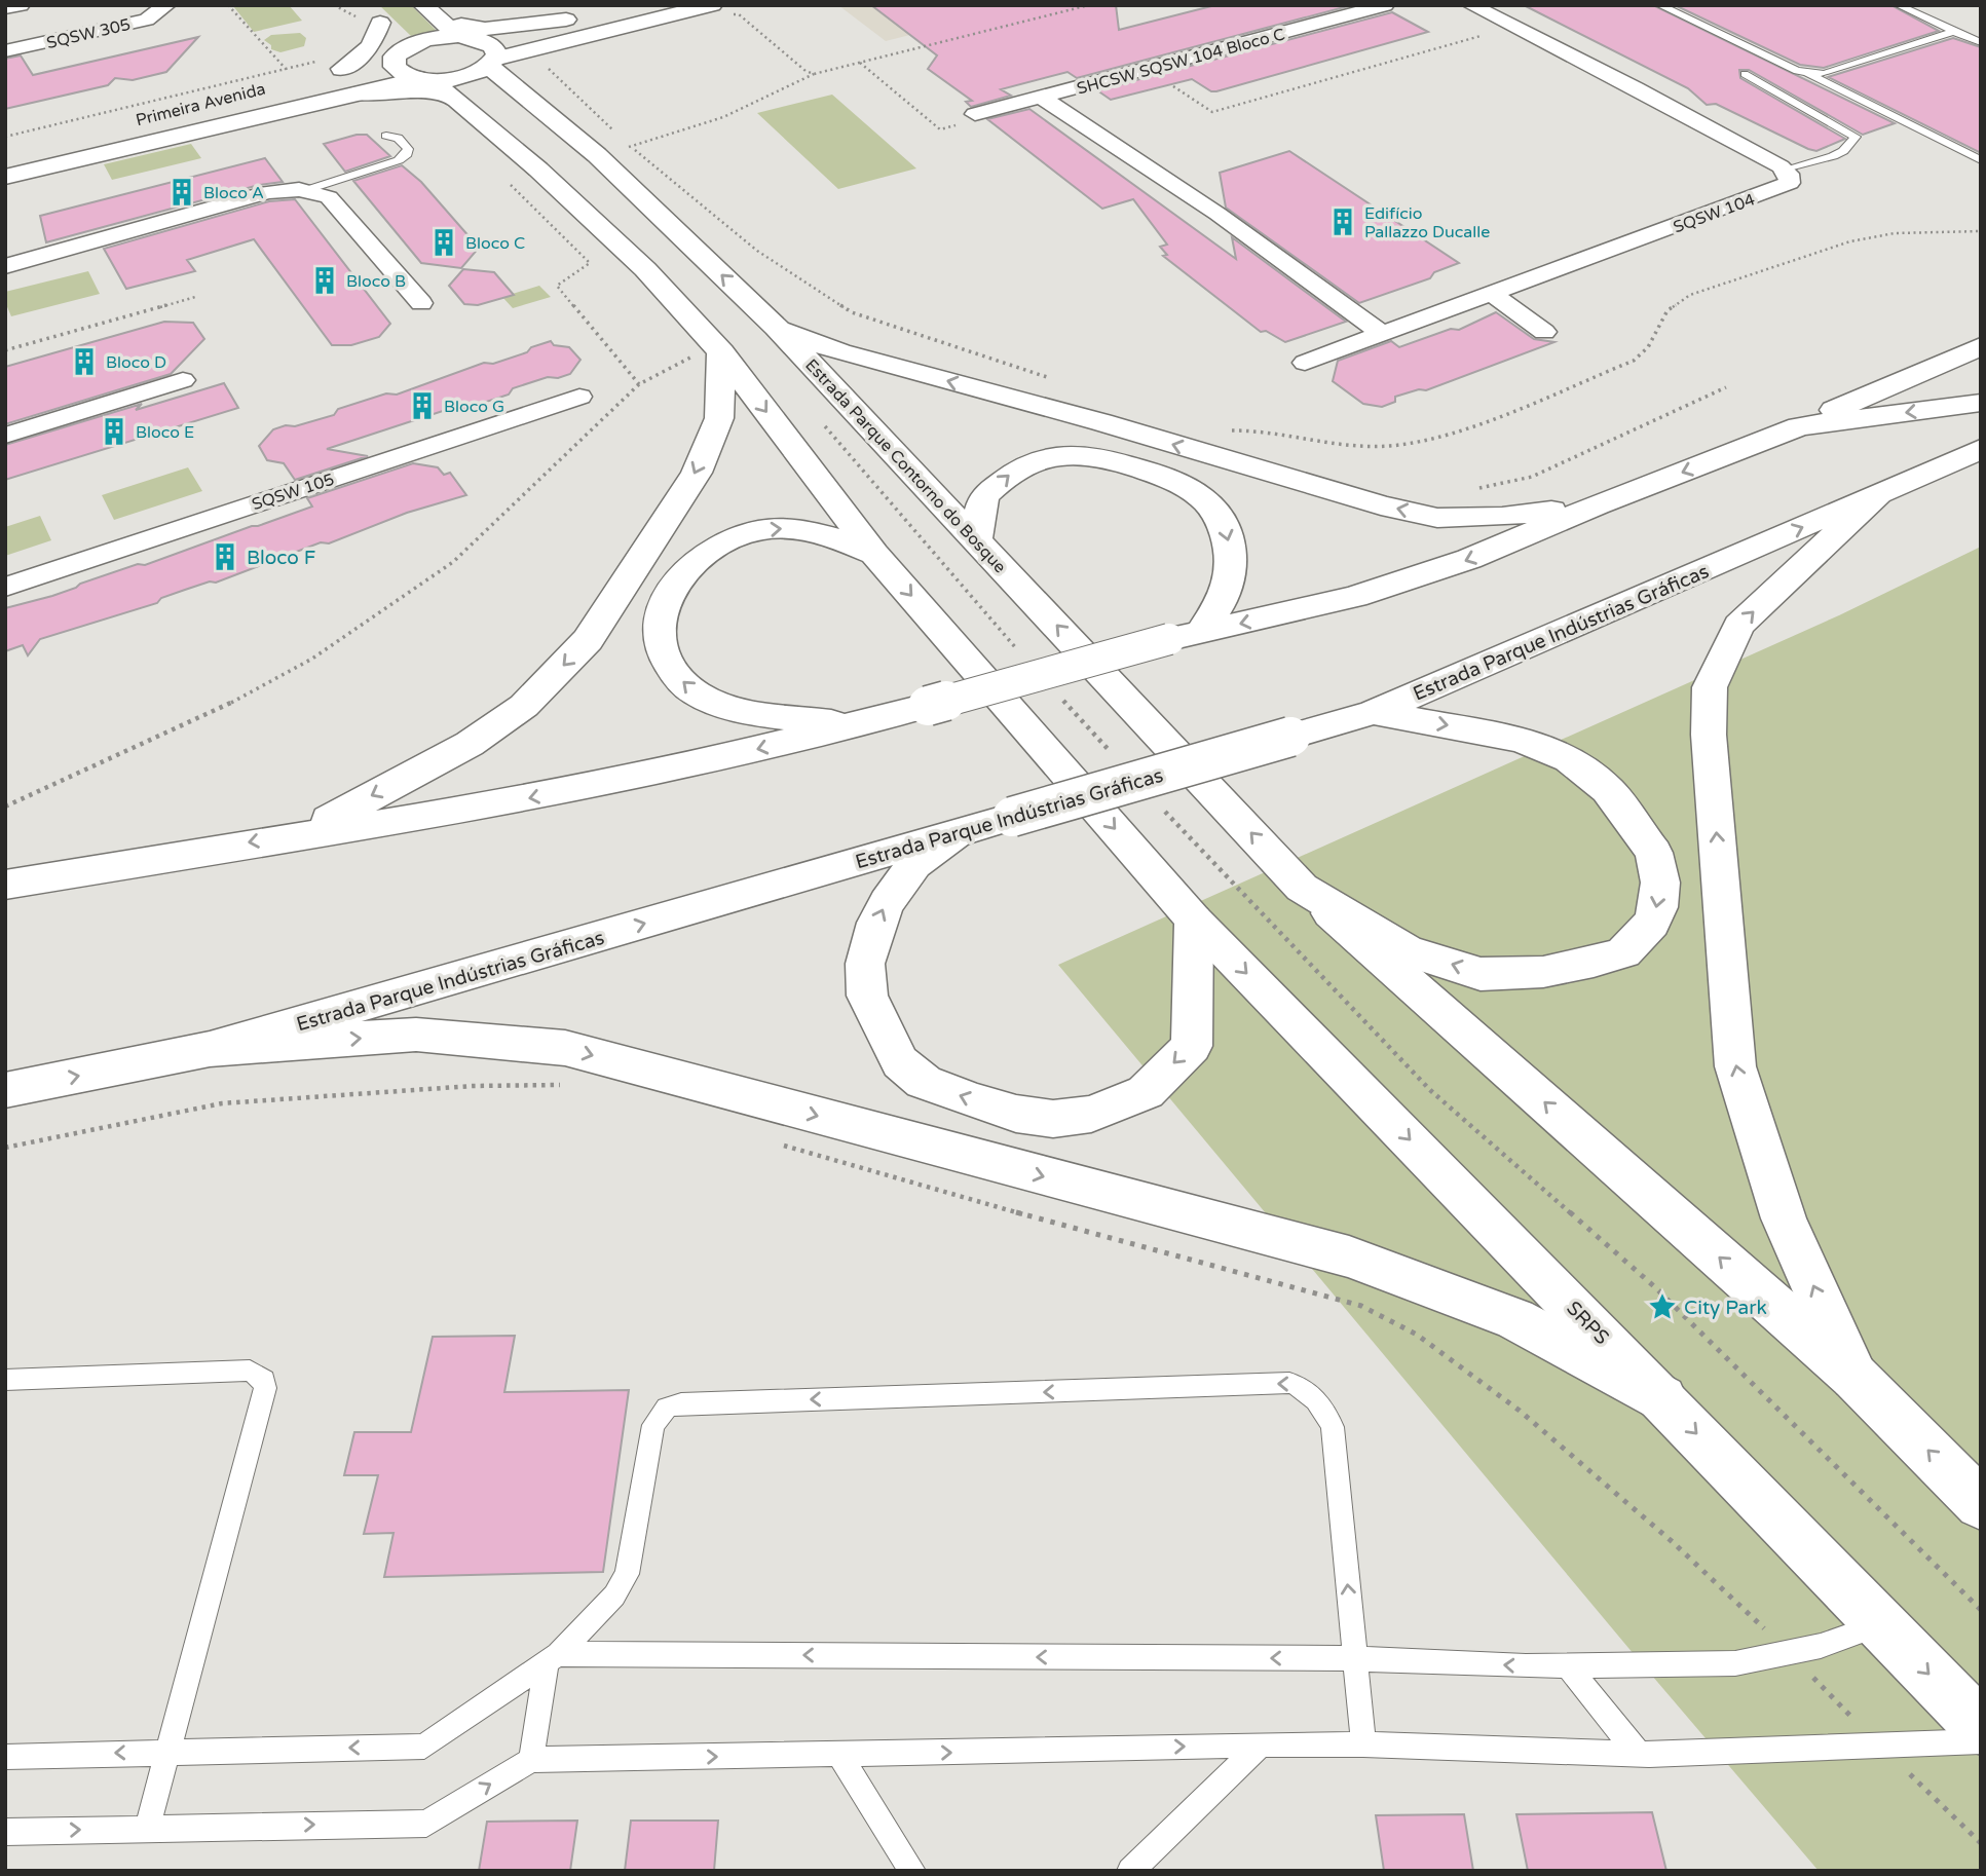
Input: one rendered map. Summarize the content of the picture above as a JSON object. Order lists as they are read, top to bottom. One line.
{"streets":{"main road":["Primeira Avenida","Estrada Parque Contorno do Bosque","Estrada Parque Indústrias Gráficas","SRPS"],"street":["SQSW 305","SHCSW SQSW 104 Bloco C","SQSW 104","SQSW 105"]},"crossings":[["Primeira Avenida","Estrada Parque Contorno do Bosque"]],"places":{"building":["Bloco A","Edifício Pallazzo Ducalle","Bloco C","Bloco B","Bloco D","Bloco G","Bloco E","Bloco F"],"place":["City Park"]}}
